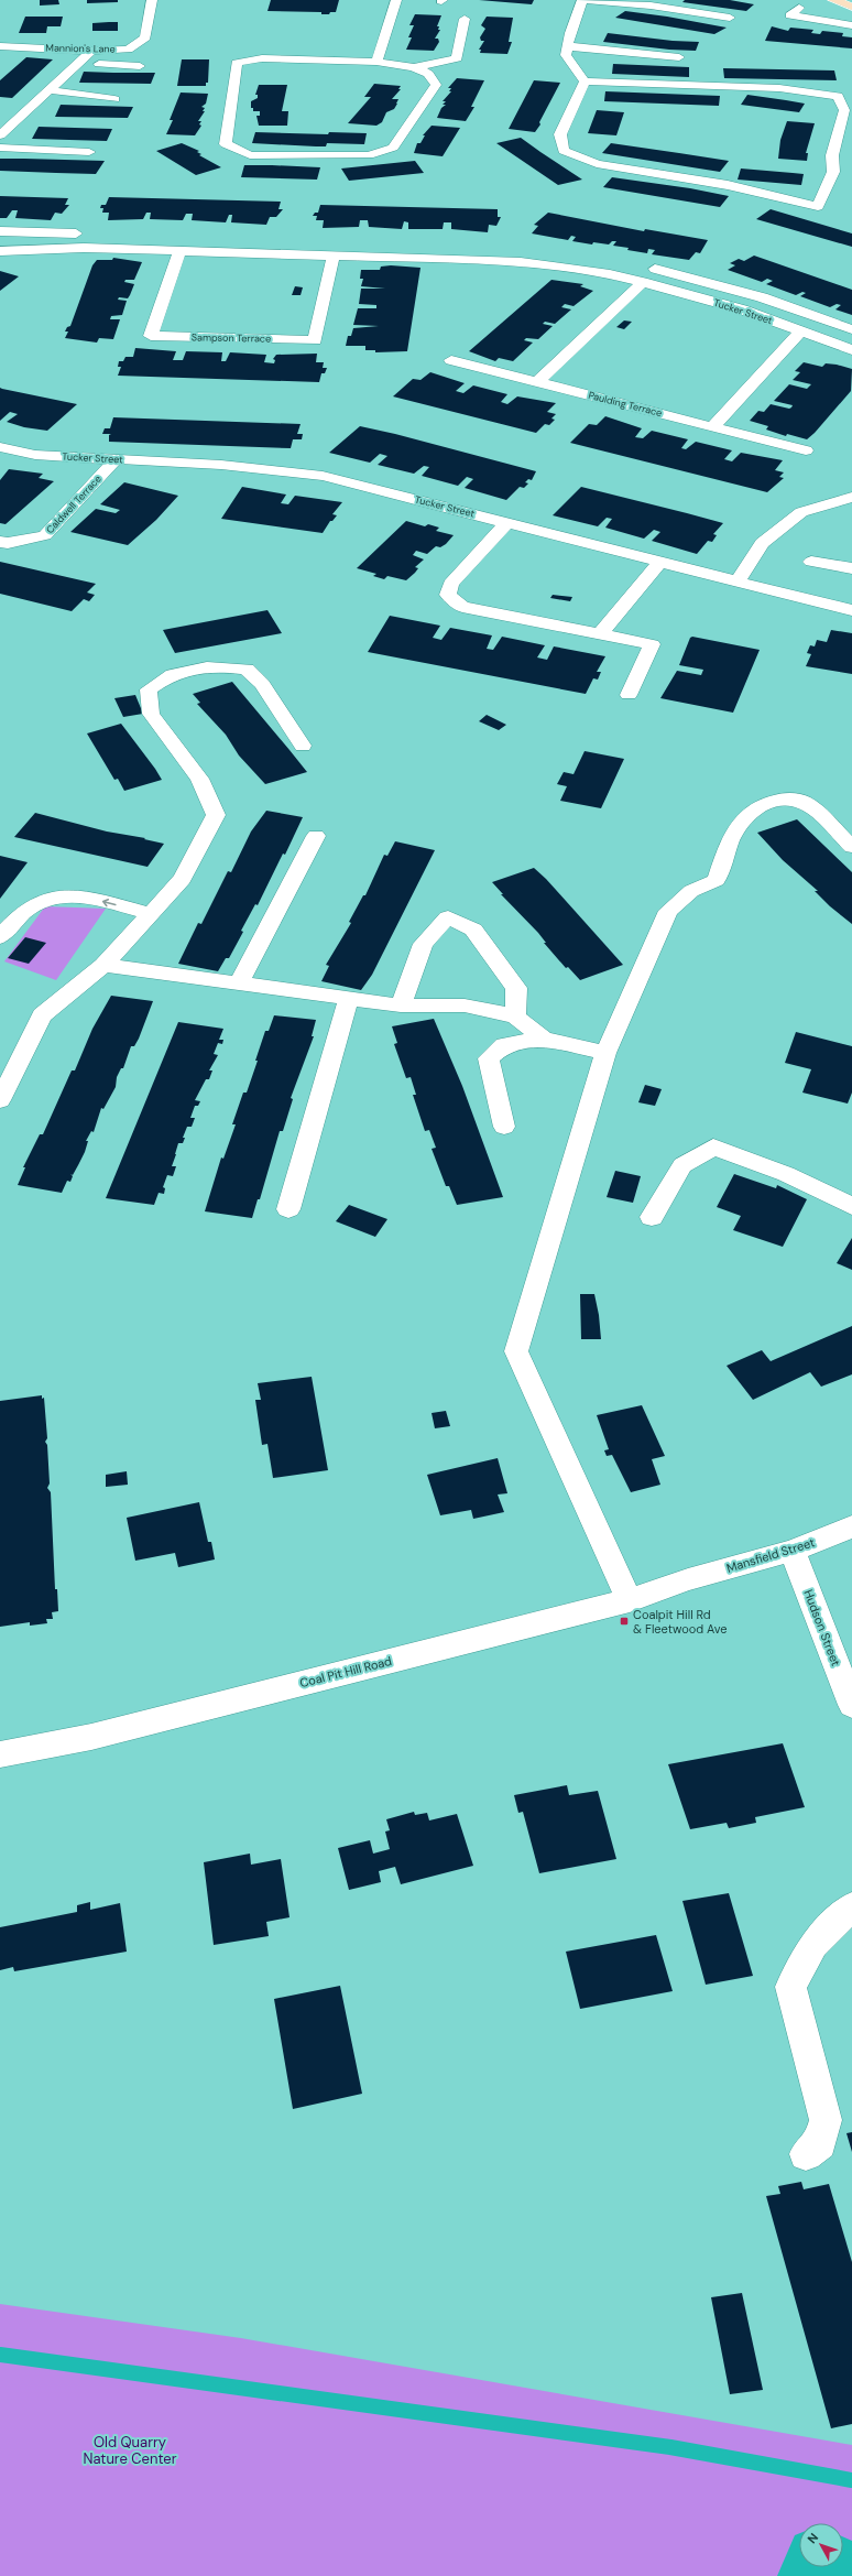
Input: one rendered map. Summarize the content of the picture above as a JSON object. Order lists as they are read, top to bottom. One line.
{"streets":{"street":["Mannion's Lane","Tucker Street","Sampson Terrace","Paulding Terrace","Caldwell Terrace","Mansfield Street","Hudson Street","Coal Pit Hill Road"]},"crossings":[["Tucker Street","Sampson Terrace"],["Tucker Street","Caldwell Terrace"],["Mansfield Street","Hudson Street"],["Mansfield Street","Coal Pit Hill Road"]],"parks":["Old Quarry Nature Center"],"places":{"transit":["Coalpit Hill Rd & Fleetwood Ave"]},"north":"top left"}
